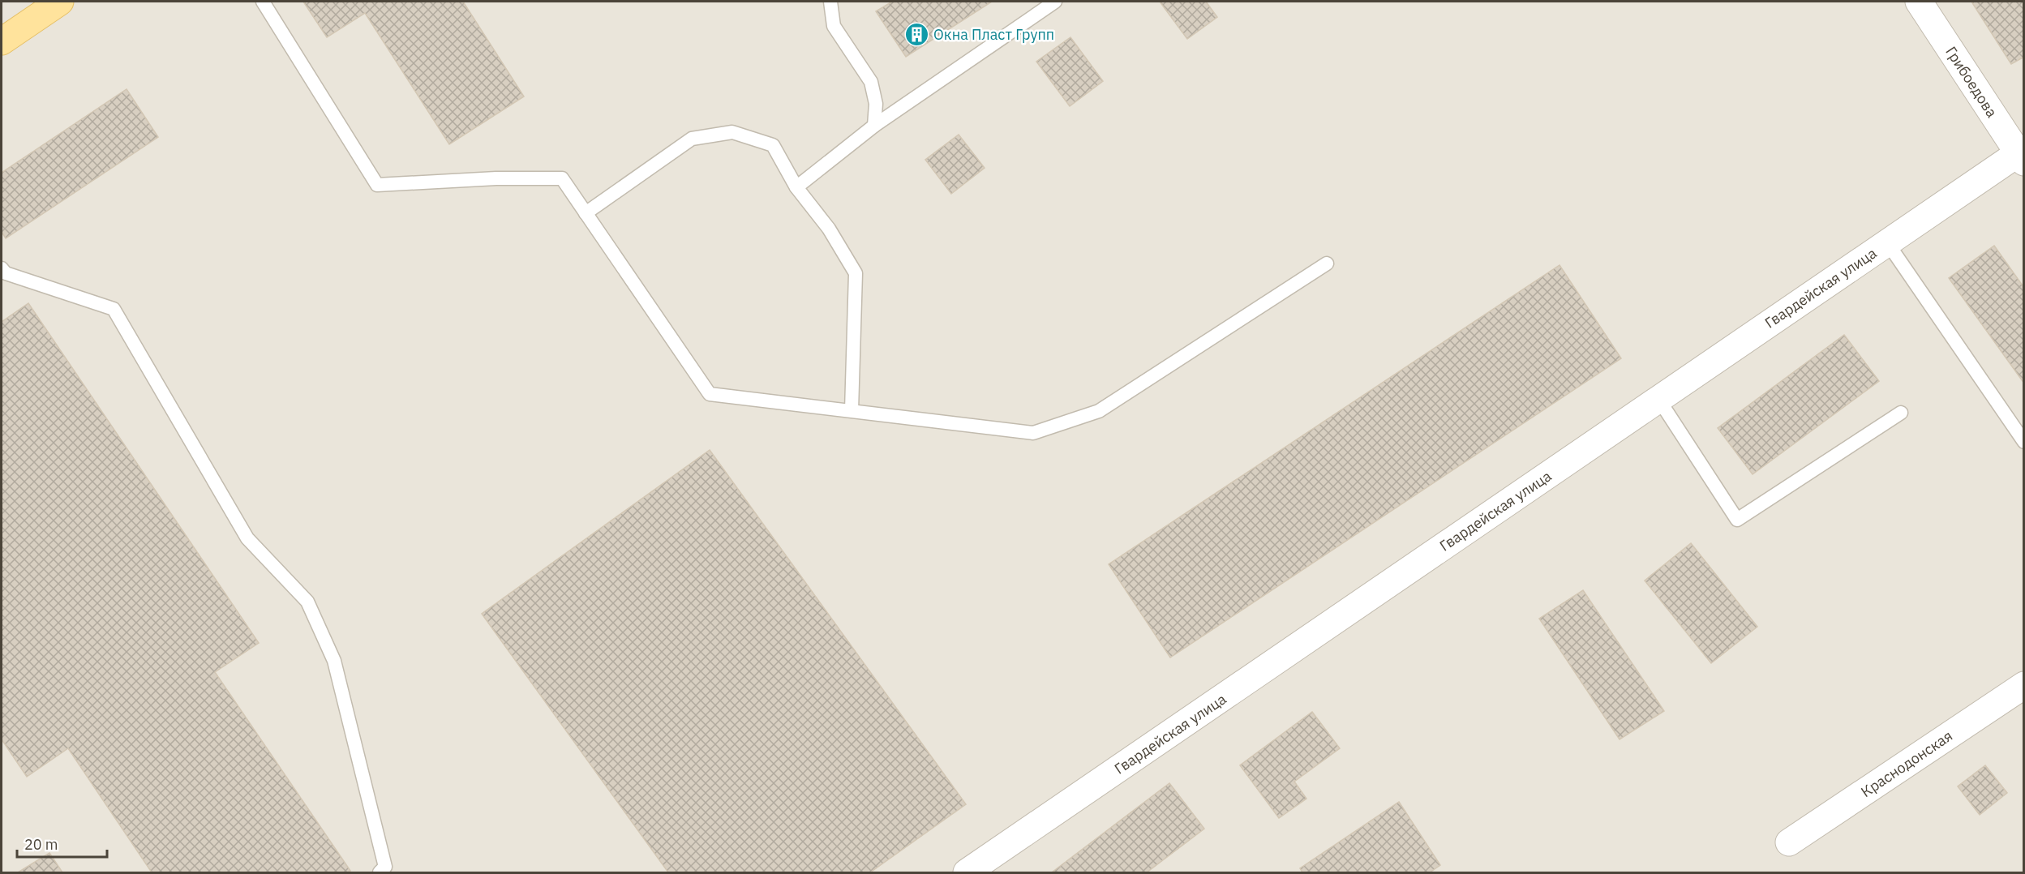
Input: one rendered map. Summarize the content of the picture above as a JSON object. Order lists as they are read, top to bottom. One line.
{"streets":{"street":["Грибоедова","Гвардейская улица","Краснодонская"]},"crossings":[["Грибоедова","Гвардейская улица"]],"places":{"building":["Окна Пласт Групп"]},"scale_bar":"20 m"}
